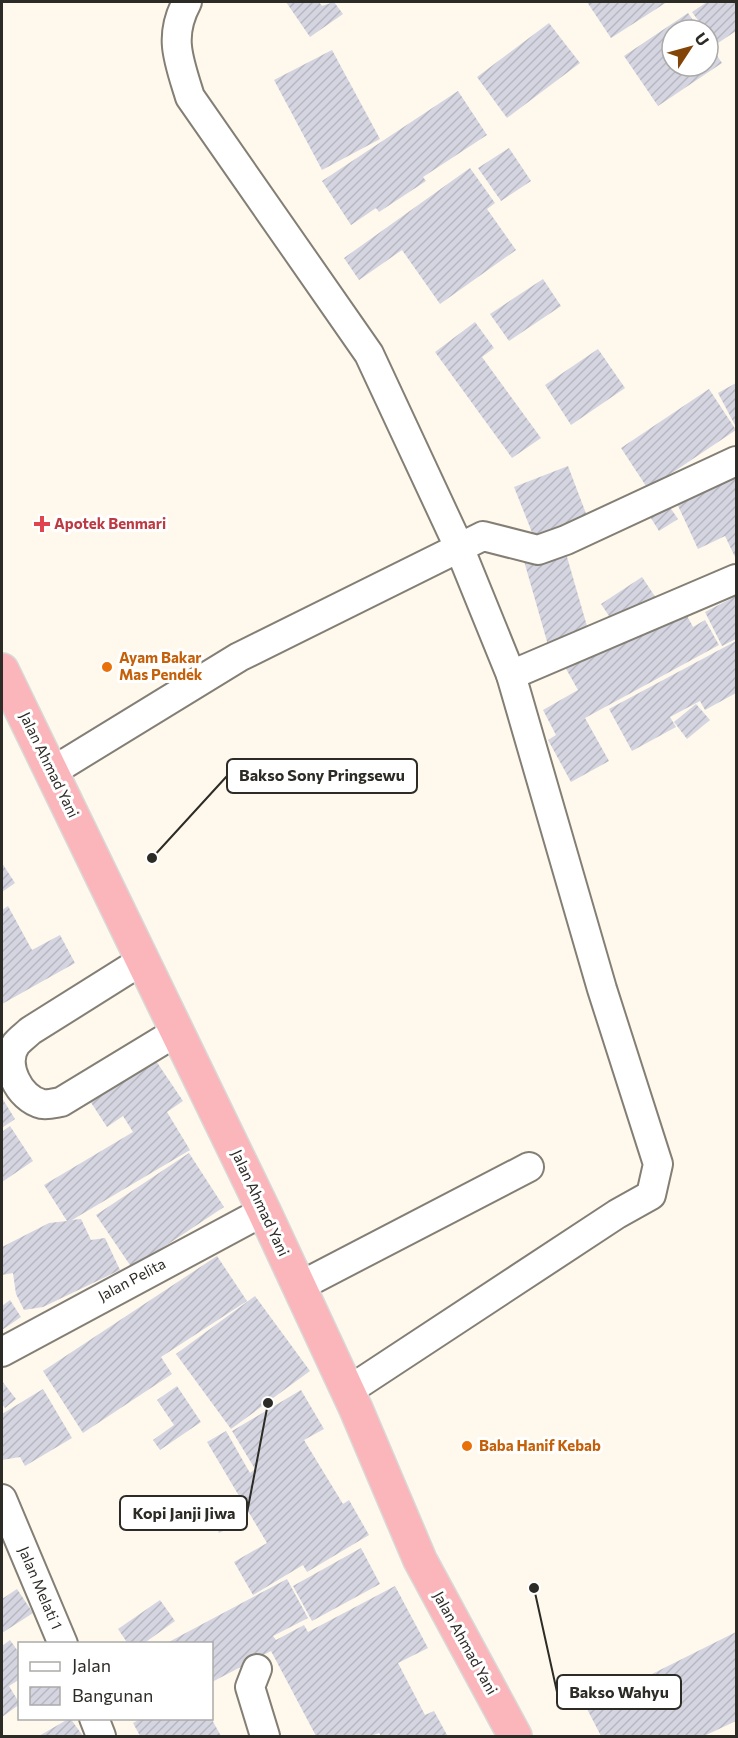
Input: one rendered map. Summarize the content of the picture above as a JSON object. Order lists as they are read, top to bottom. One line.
{"streets":{"highway":["Jalan Ahmad Yani"],"street":["Jalan Pelita","Jalan Melati 1"]},"crossings":[["Jalan Ahmad Yani","Jalan Pelita"]],"places":{"health":["Apotek Benmari"],"other":["Ayam Bakar Mas Pendek","Bakso Sony Pringsewu","Kopi Janji Jiwa","Baba Hanif Kebab","Bakso Wahyu"]},"legend":["Jalan","Bangunan"],"north":"top right"}
